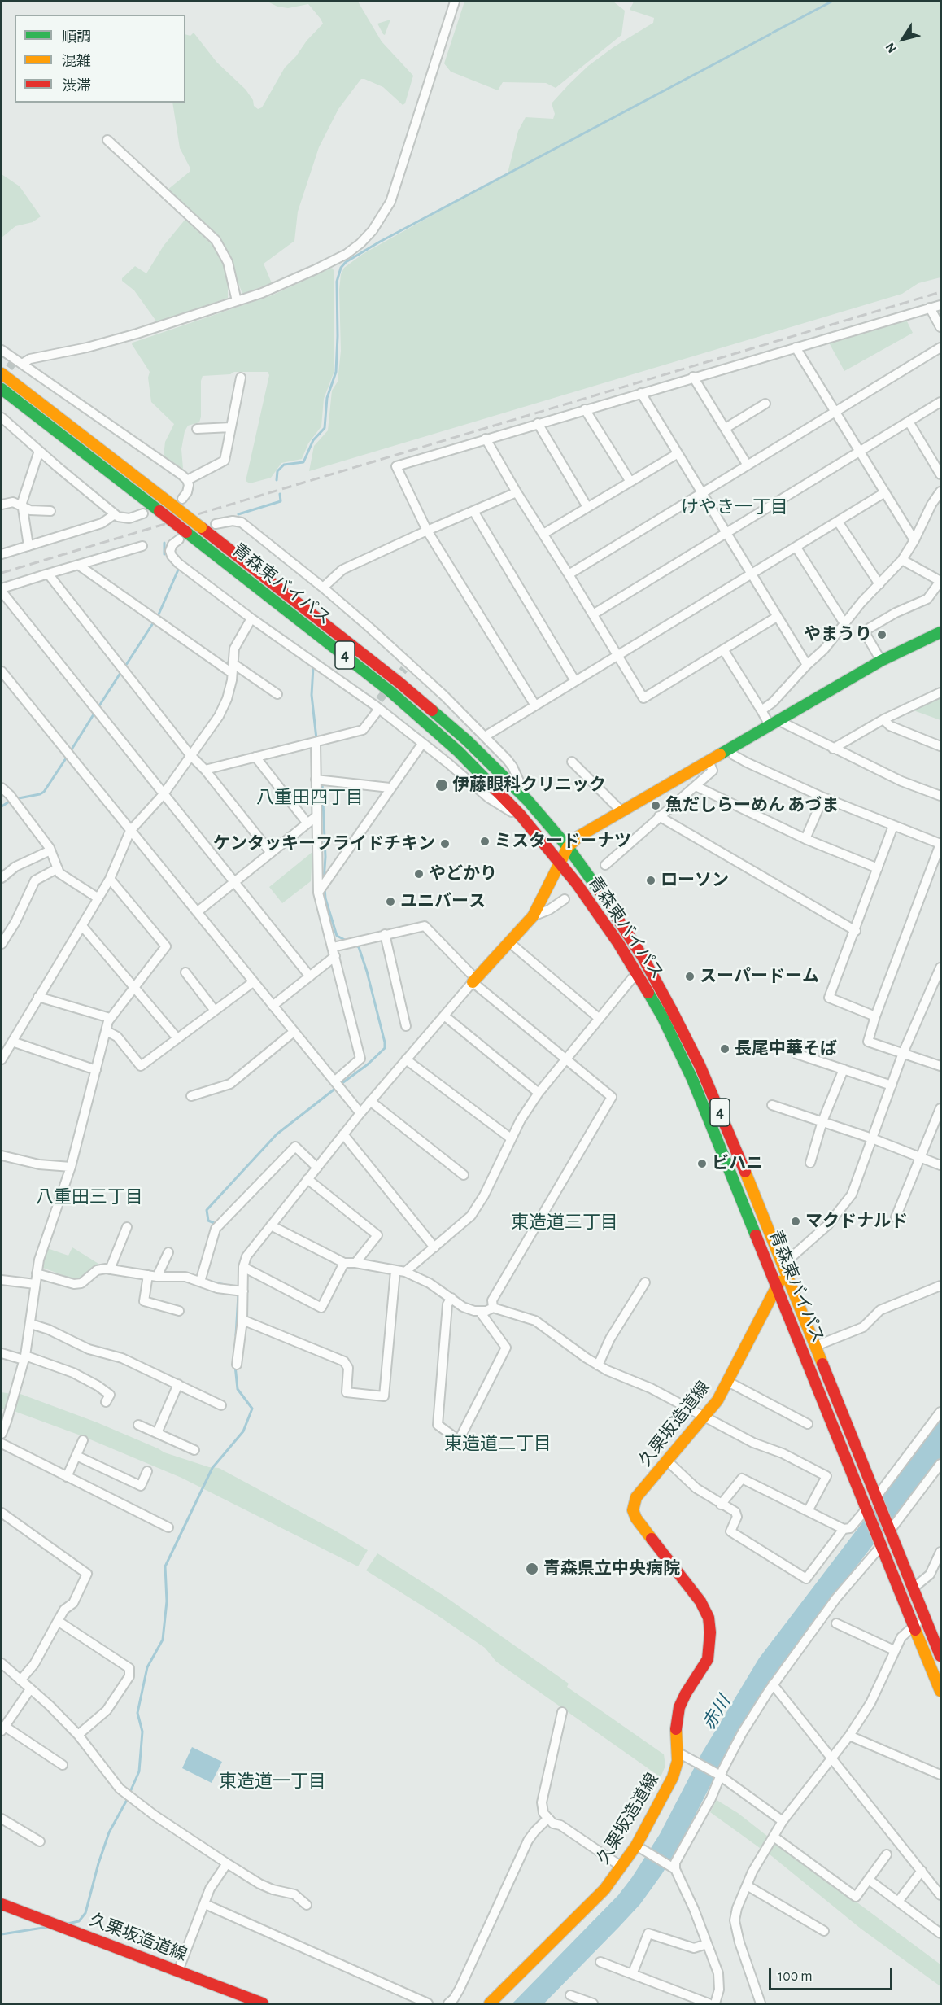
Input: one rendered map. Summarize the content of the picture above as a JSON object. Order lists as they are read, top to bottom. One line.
{"streets":{"main road":["青森東バイパス","4","久栗坂造道線"]},"crossings":[["青森東バイパス","久栗坂造道線"]],"districts":["けやき一丁目","八重田四丁目","八重田三丁目","東造道三丁目","東造道二丁目","東造道一丁目"],"water":["赤川"],"places":["やまうり","伊藤眼科クリニック","魚だしらーめん あづま","ミスタードーナツ","ケンタッキーフライドチキン","やどかり","ローソン","ユニバース","スーパードーム","長尾中華そば","ビハニ","マクドナルド","青森県立中央病院"],"legend":["順調","混雑","渋滞"],"scale_bar":"100 m","north":"bottom left"}
